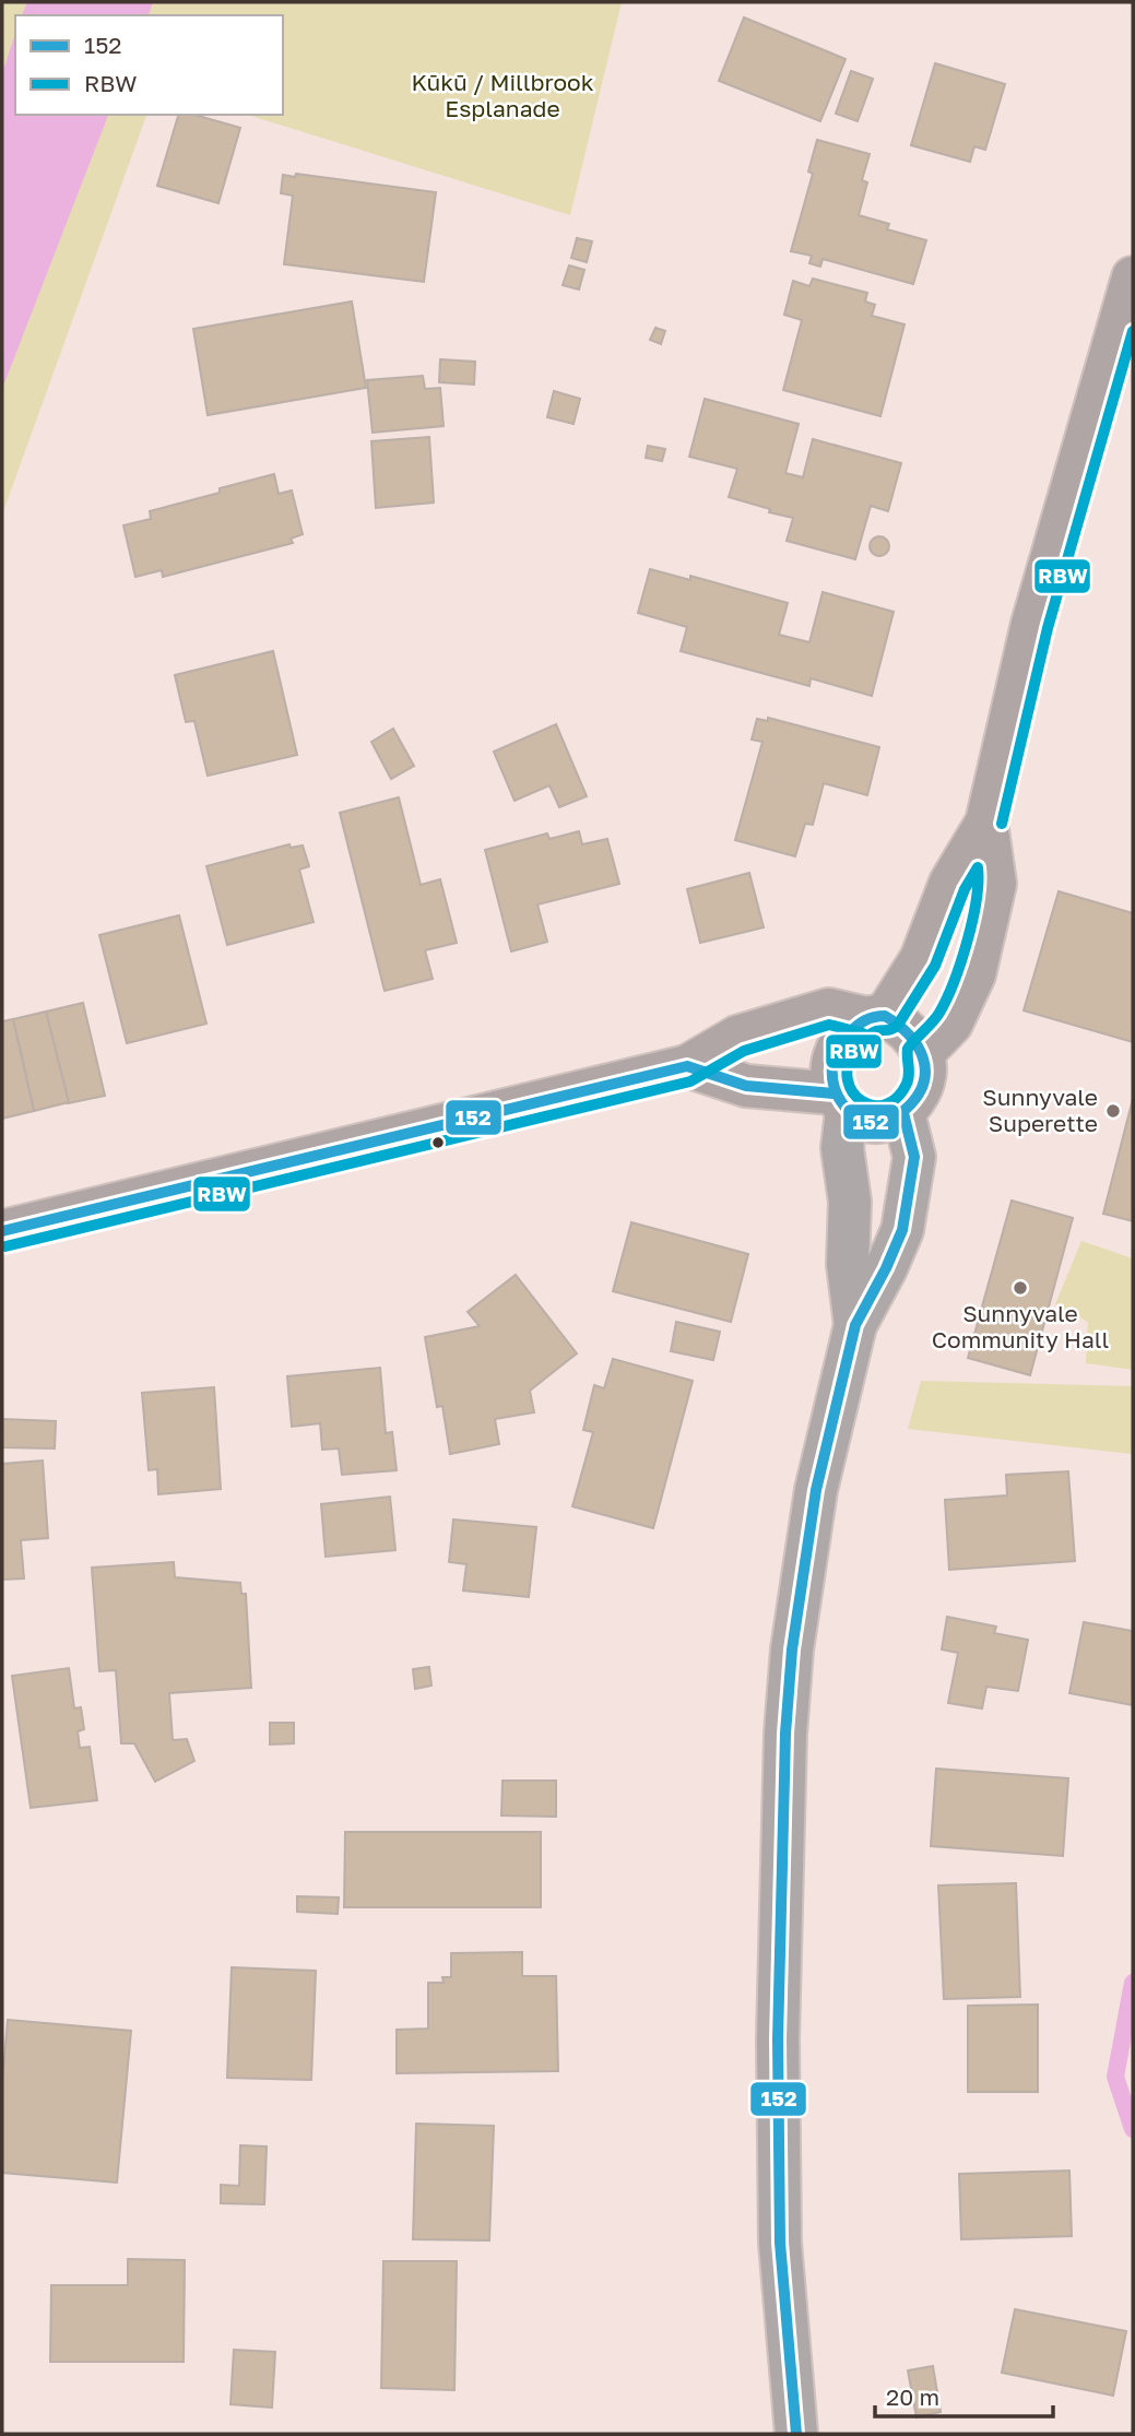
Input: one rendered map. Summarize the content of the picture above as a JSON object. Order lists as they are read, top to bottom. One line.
{"parks":["Kūkū / Millbrook Esplanade"],"places":["Sunnyvale Superette","Sunnyvale Community Hall"],"lines":["transit line RBW","transit line 152"],"legend":["152","RBW"],"scale_bar":"20 m"}
